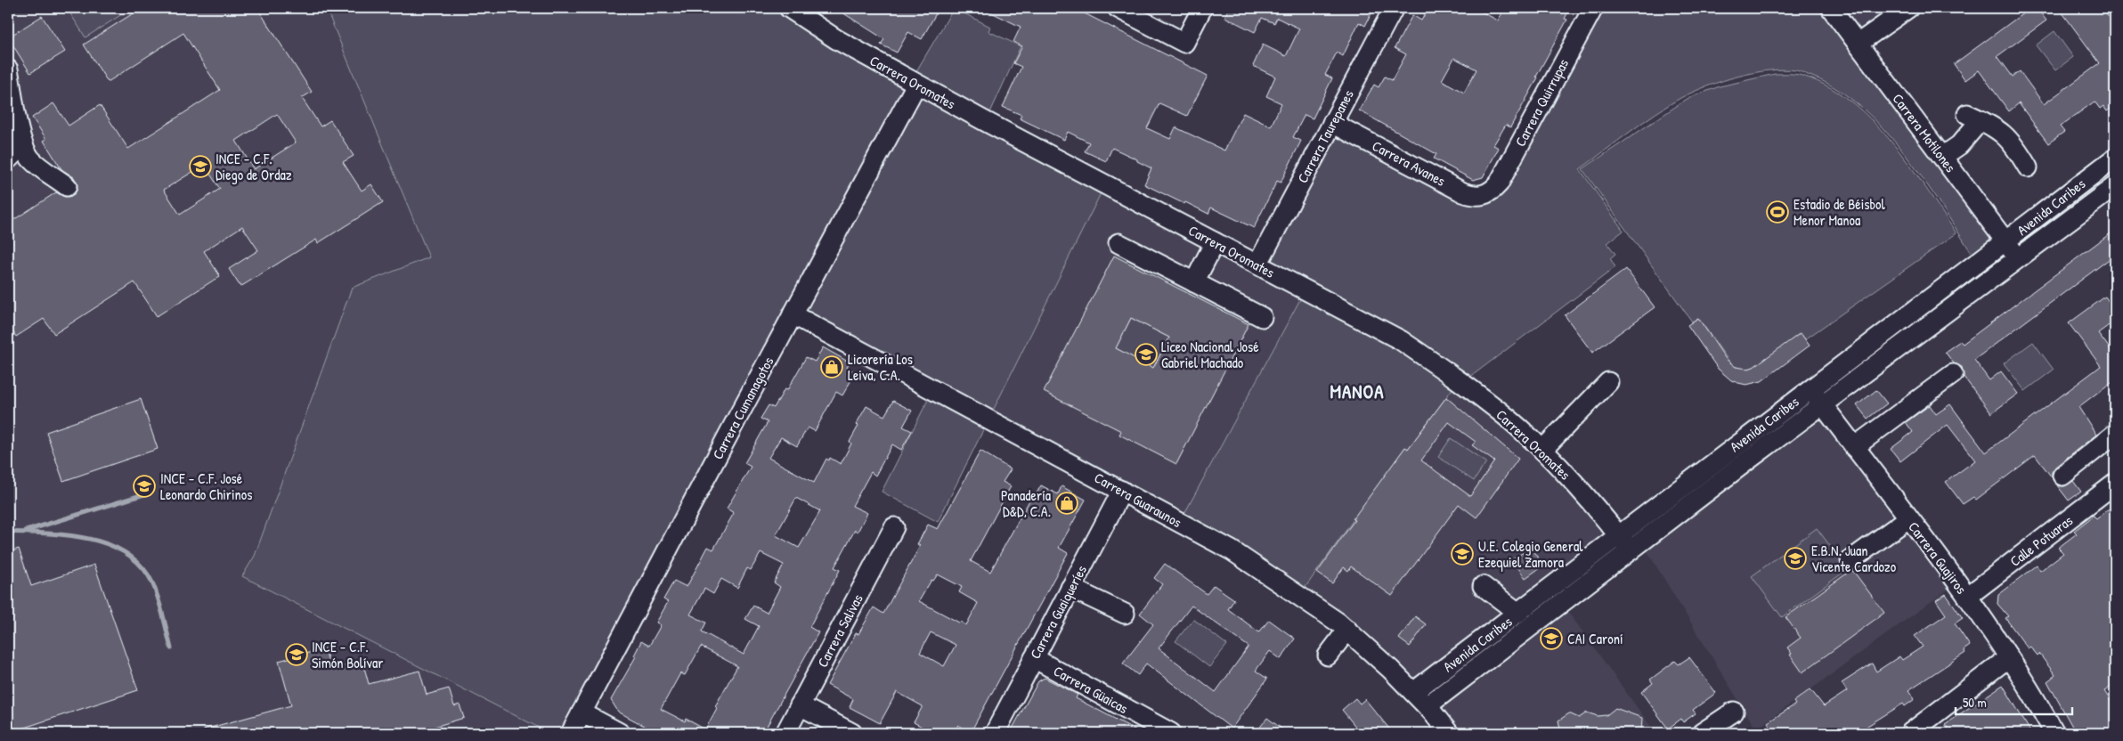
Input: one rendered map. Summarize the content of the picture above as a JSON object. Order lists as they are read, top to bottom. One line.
{"streets":{"street":["Carrera Oromates","Carrera Quirrupas","Carrera Motilones","Carrera Taurepanes","Carrera Avanes","Avenida Caribes","Carrera Cumanagotos","Carrera Guaraunos","Calle Potuaras","Carrera Guajiros","Carrera Guaiqueríes","Carrera Salivas","Carrera Güaicas"]},"crossings":[["Carrera Oromates","Carrera Taurepanes"],["Carrera Oromates","Avenida Caribes"],["Carrera Oromates","Carrera Cumanagotos"],["Carrera Quirrupas","Carrera Avanes"],["Carrera Motilones","Avenida Caribes"],["Carrera Taurepanes","Carrera Avanes"],["Avenida Caribes","Carrera Guaraunos"],["Avenida Caribes","Carrera Guajiros"],["Carrera Cumanagotos","Carrera Guaraunos"],["Carrera Guaraunos","Carrera Guaiqueríes"],["Calle Potuaras","Carrera Guajiros"],["Carrera Guaiqueríes","Carrera Güaicas"]],"districts":["MANOA"],"places":{"school or university":["INCE - C.F. Diego de Ordaz","Liceo Nacional José Gabriel Machado","INCE - C.F. José Leonardo Chirinos","U.E. Colegio General Ezequiel Zamora","E.B.N. Juan Vicente Cardozo","CAI Caroní","INCE - C.F. Simón Bolívar"],"sports":["Estadio de Béisbol Menor Manoa"],"shop":["Licorería Los Leiva, C.A.","Panadería D&D, C.A."]},"scale_bar":"50 m"}
